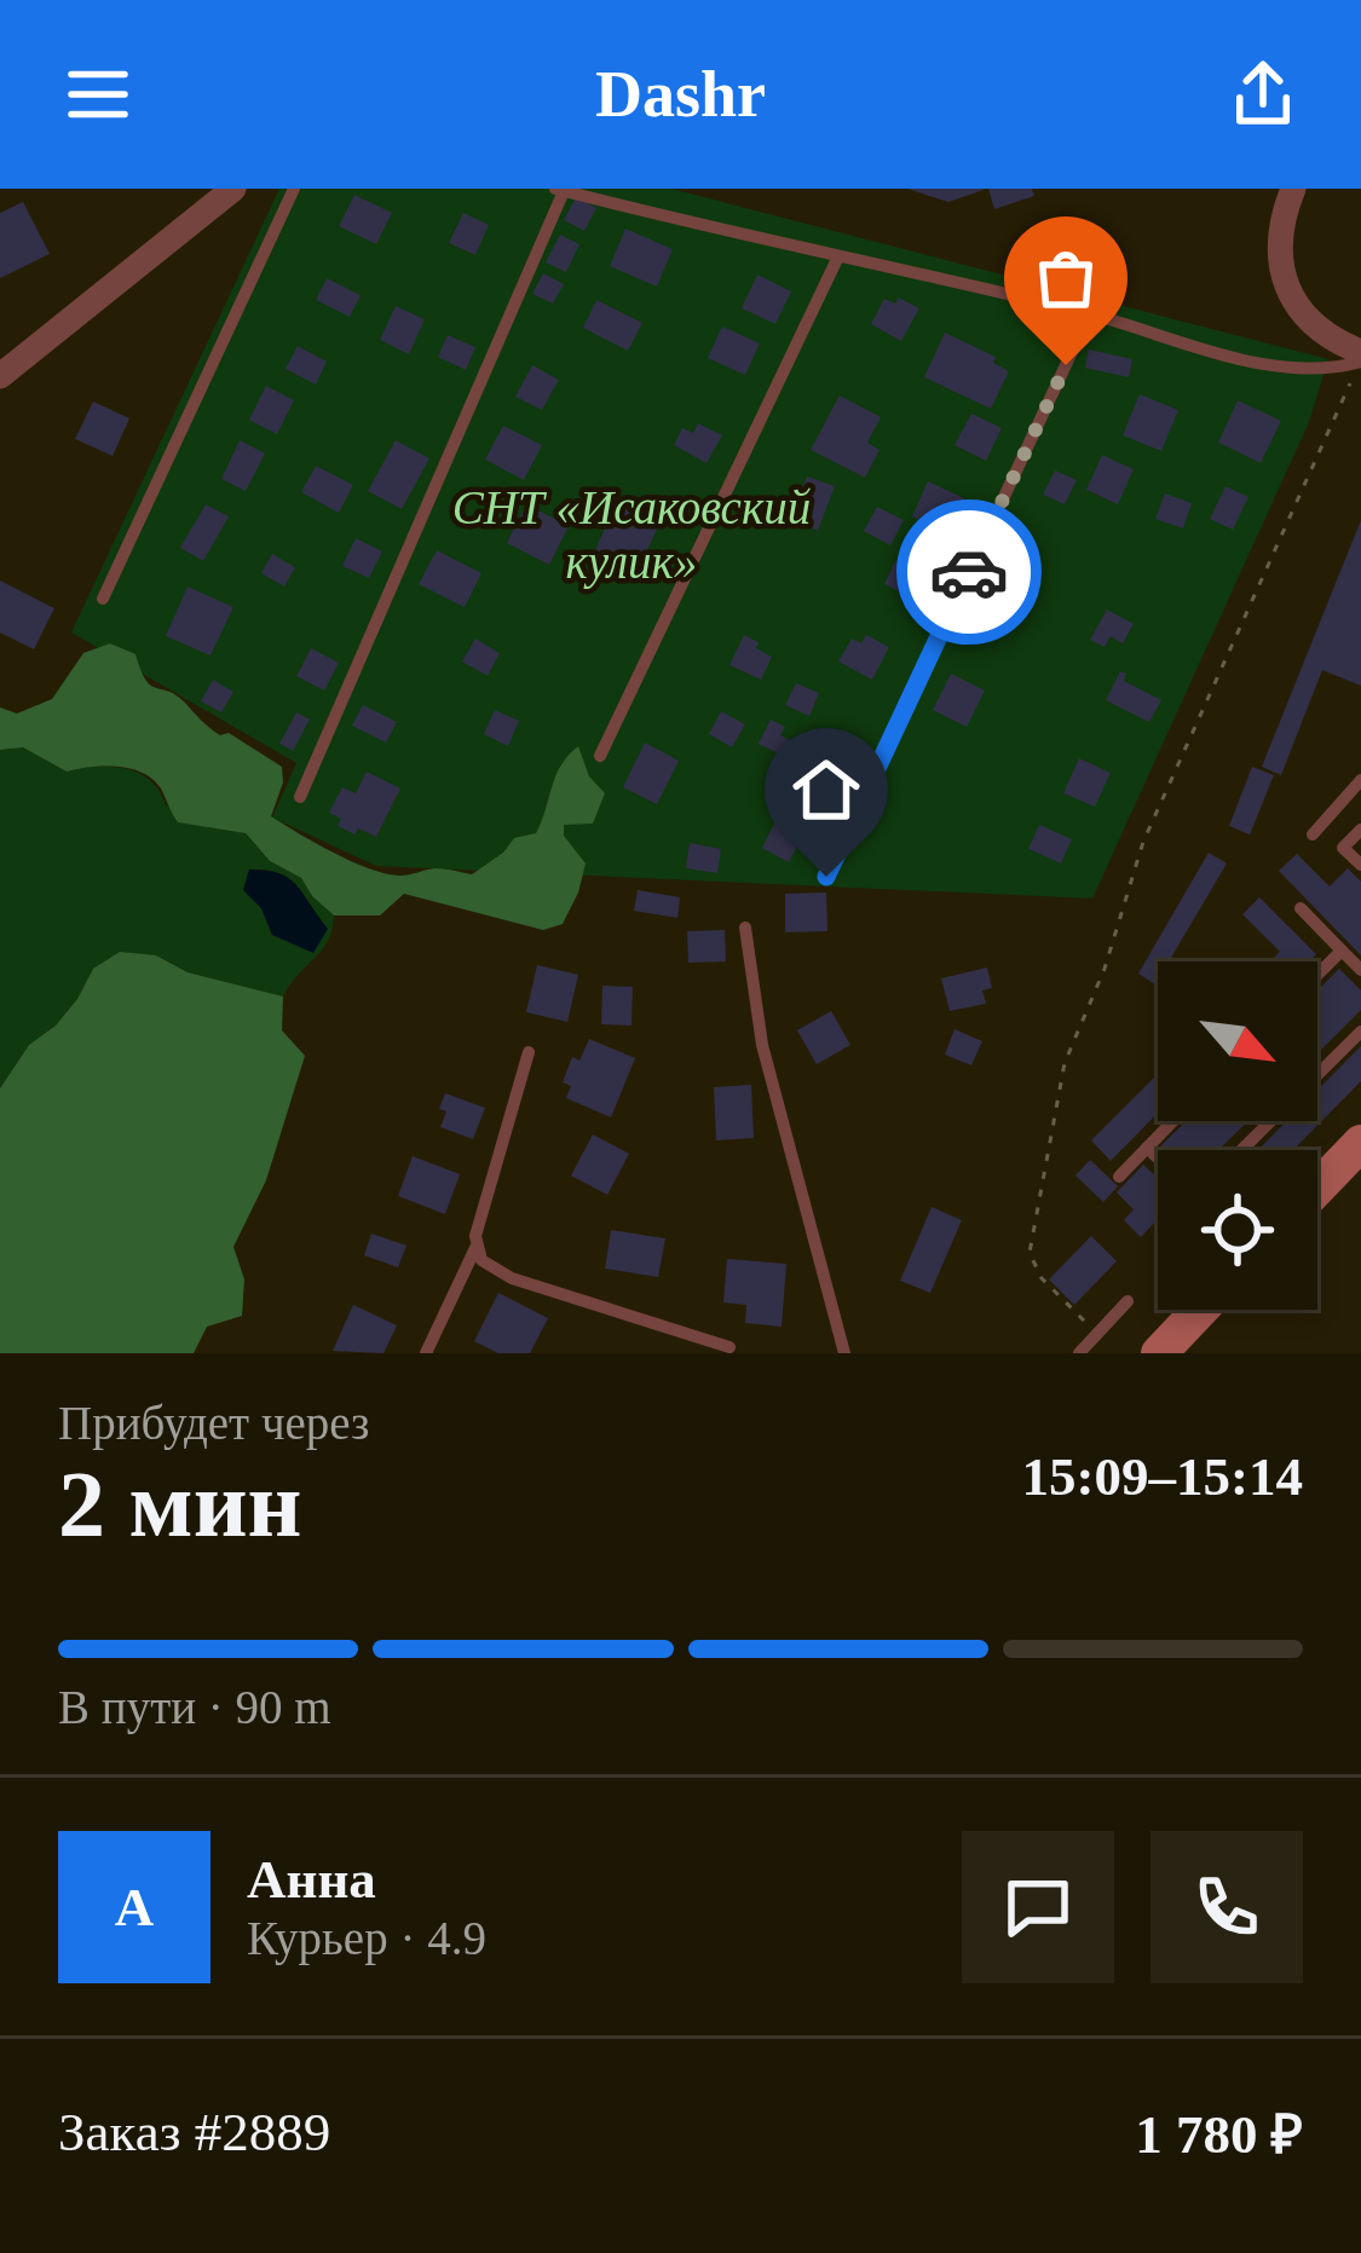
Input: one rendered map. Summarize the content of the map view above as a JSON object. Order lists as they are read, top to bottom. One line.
{"parks":["СНТ «Исаковский кулик»"],"north":"bottom right","page":{"header":"Dashr","heading":["2 мин","Прибудет через","15:09–15:14"],"panel":["Анна","Курьер · 4.9","Заказ #2889","1 780 ₽"],"bar":"В пути · 90 m","round":"А"}}
